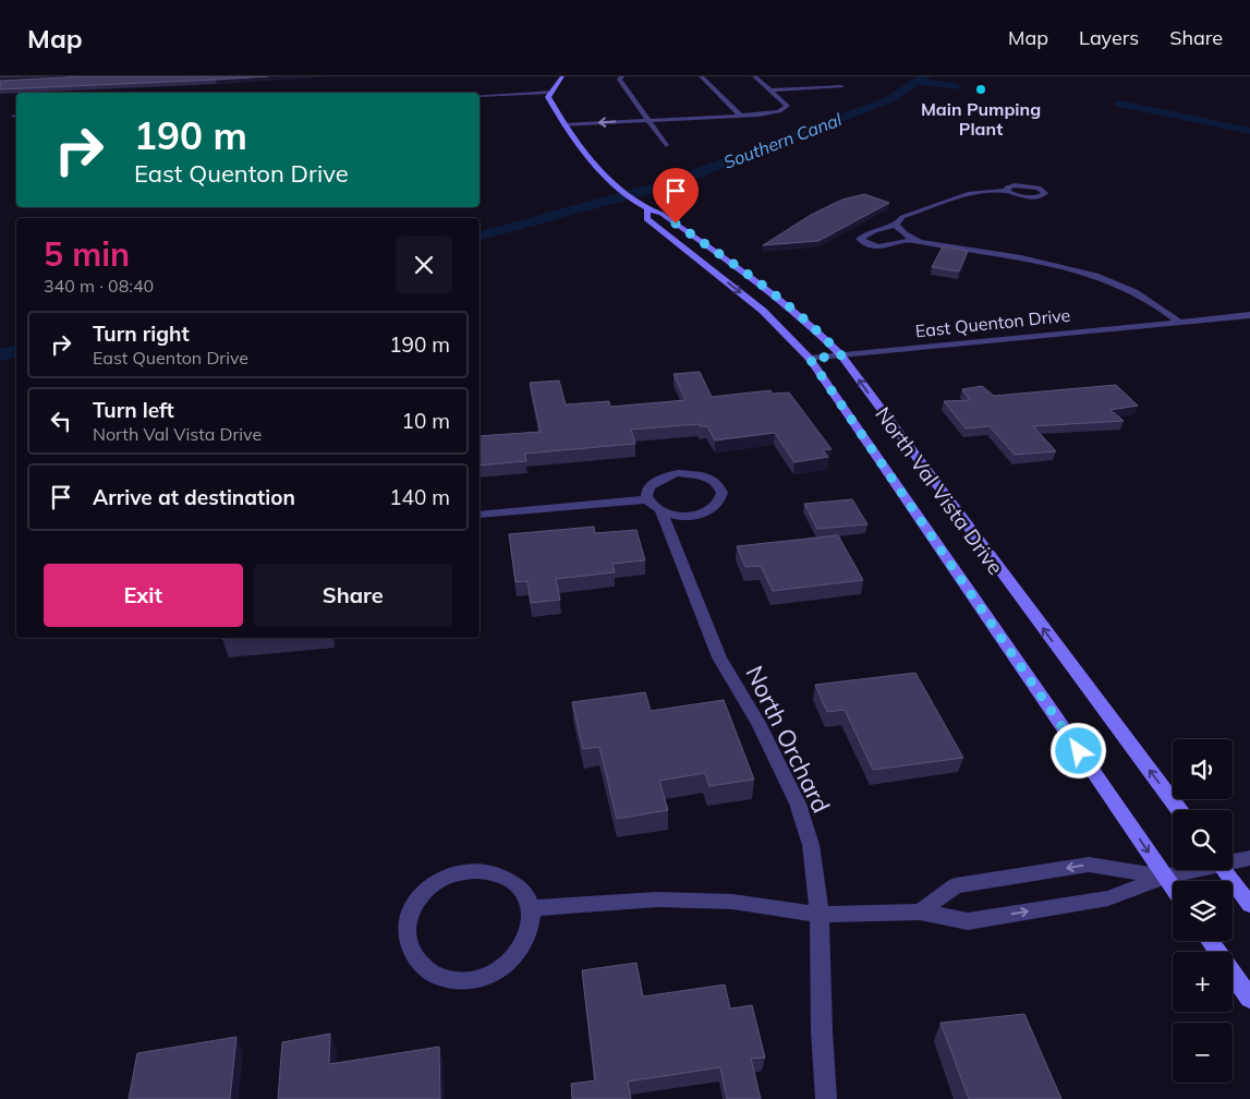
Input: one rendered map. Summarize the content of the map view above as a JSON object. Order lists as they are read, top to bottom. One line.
{"streets":{"main road":["North Val Vista Drive"],"street":["East Quenton Drive","North Orchard"]},"crossings":[["East Quenton Drive","North Val Vista Drive"]],"water":["Southern Canal"],"places":["Main Pumping Plant"],"page":{"header":"Map","nav":["Map","Layers","Share"],"turn":["190 m","East Quenton Drive"],"heading":["5 min","340 m · 08:40"],"list":[{"name":"Turn right","note":"East Quenton Drive","value":"190 m"},{"name":"Turn left","note":"North Val Vista Drive","value":"10 m"},{"name":"Arrive at destination","value":"140 m"}],"buttons":["Exit","Share"],"map_buttons":["+","−"]}}
